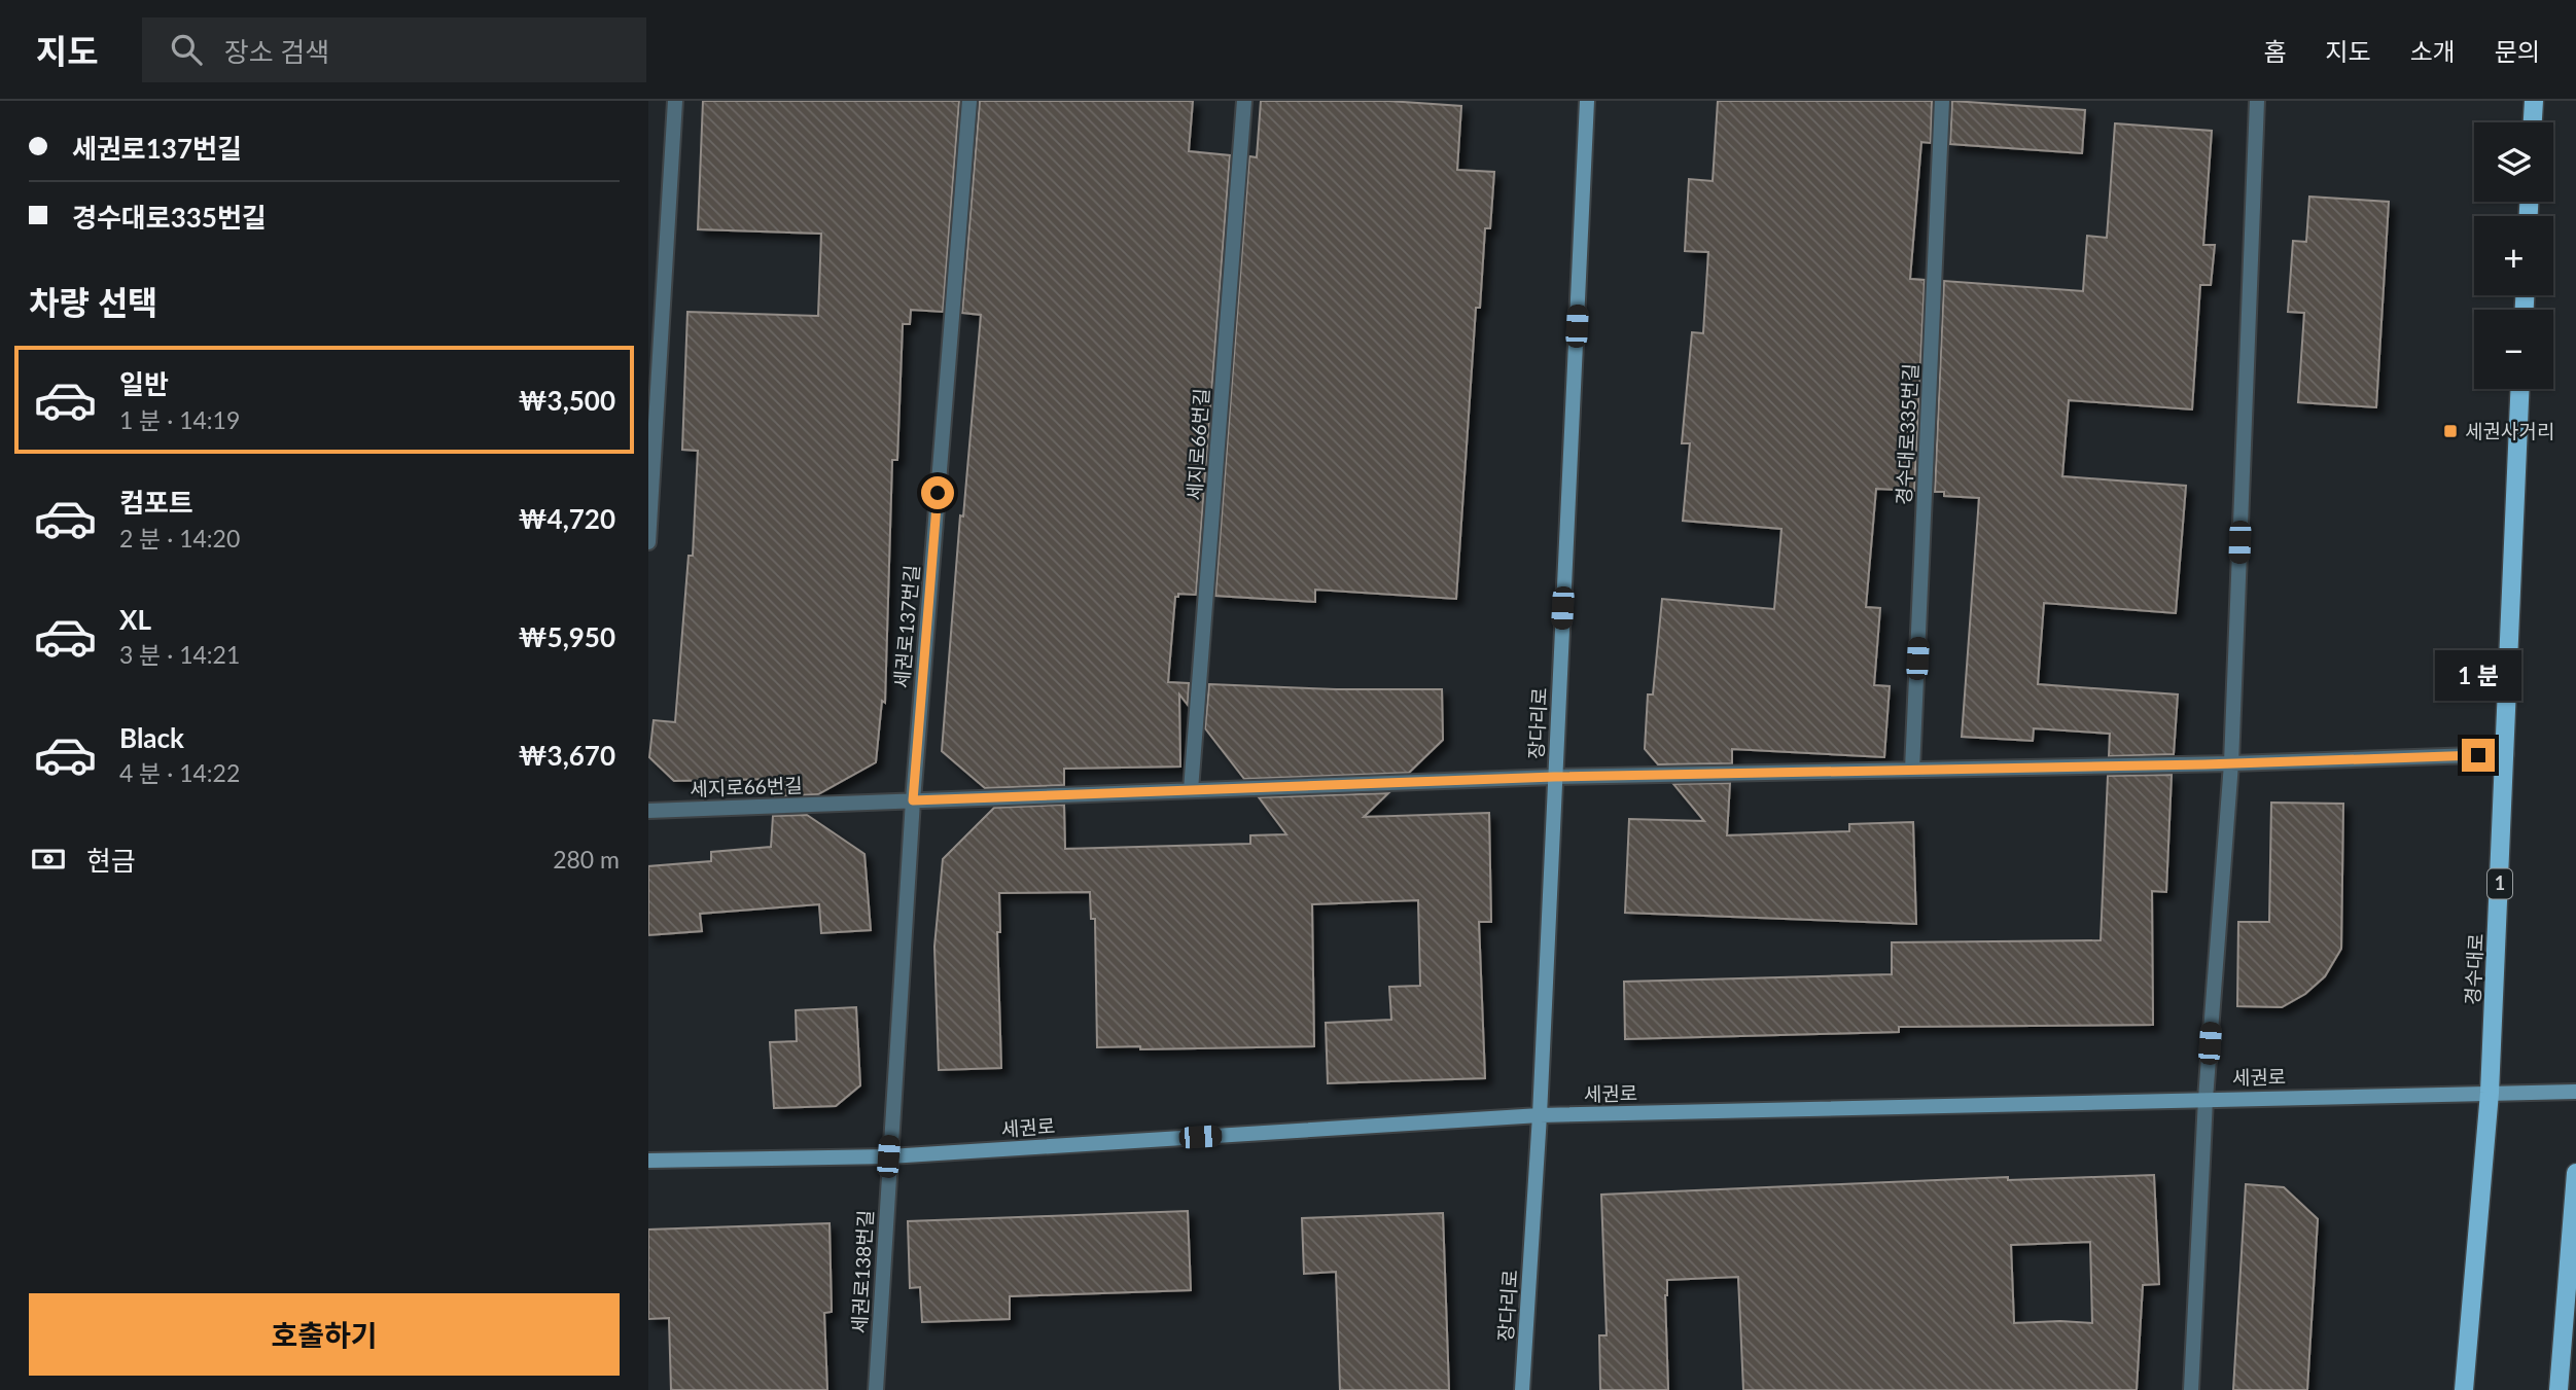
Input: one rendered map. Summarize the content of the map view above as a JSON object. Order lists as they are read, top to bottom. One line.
{"streets":{"main road":["1","경수대로"],"street":["경수대로335번길","세지로66번길","세권로137번길","장다리로","세권로","세권로138번길"]},"crossings":[["세지로66번길","세권로137번길"],["세지로66번길","장다리로"],["세권로137번길","세권로"],["세권로137번길","세권로138번길"],["장다리로","세권로"],["경수대로","세권로"],["세권로","세권로138번길"]],"places":{"transit":["세권사거리"]},"page":{"header":"지도","search":"장소 검색","nav":["홈","지도","소개","문의"],"banner":["세권로137번길","경수대로335번길"],"map_buttons":["+","−"],"heading":"차량 선택","list":[{"name":"일반","note":"1 분 · 14:19","value":"₩3,500"},{"name":"컴포트","note":"2 분 · 14:20","value":"₩4,720"},{"name":"XL","note":"3 분 · 14:21","value":"₩5,950"},{"name":"Black","note":"4 분 · 14:22","value":"₩3,670"}],"bubble":"1 분","pay":["현금","280 m"],"buttons":"호출하기"}}
